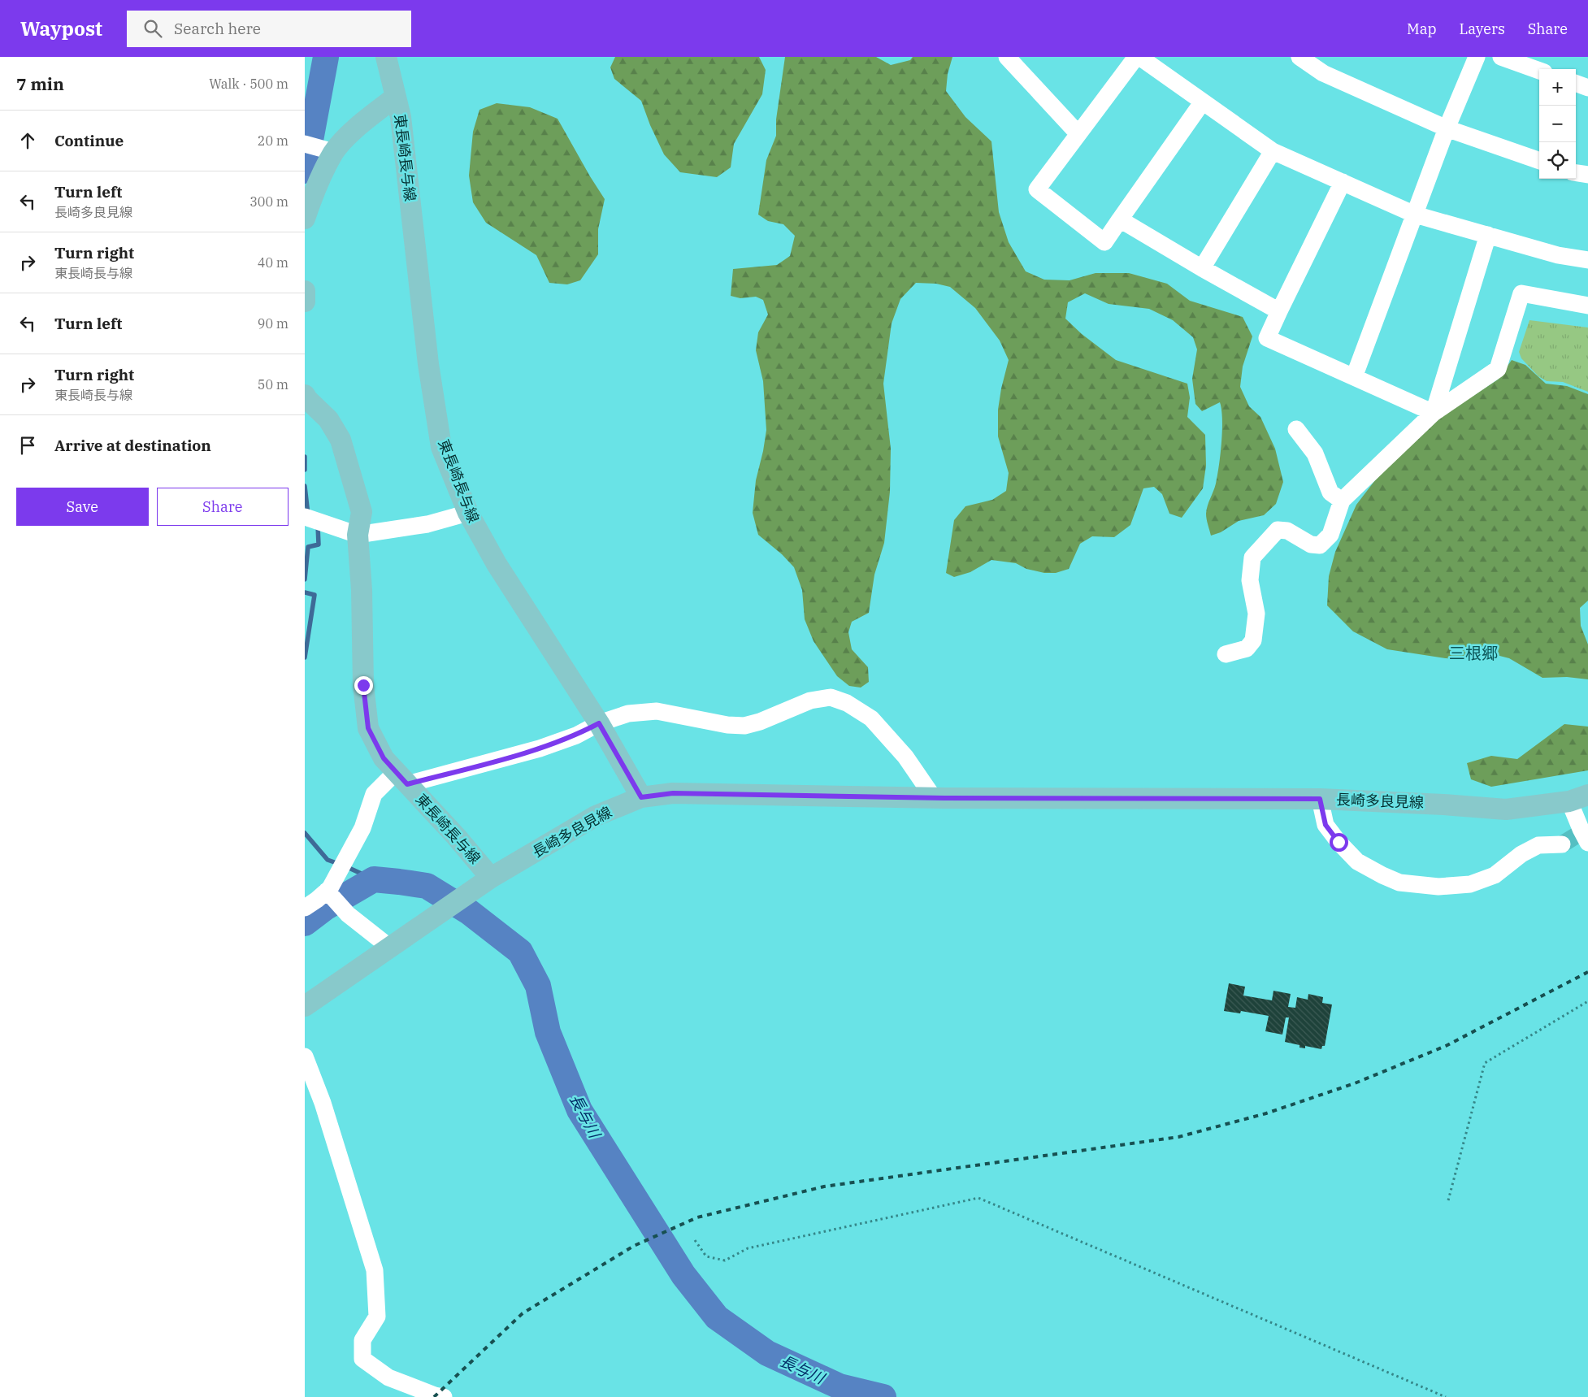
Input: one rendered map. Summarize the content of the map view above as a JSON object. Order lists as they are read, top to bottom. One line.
{"streets":{"main road":["東長崎長与線","長崎多良見線"]},"crossings":[["東長崎長与線","長崎多良見線"]],"districts":["三根郷"],"water":["長与川"],"page":{"header":"Waypost","search":"Search here","nav":["Map","Layers","Share"],"heading":["7 min","Walk · 500 m"],"map_buttons":["+","−"],"list":[["Continue","20 m"],["Turn left","長崎多良見線","300 m"],["Turn right","東長崎長与線","40 m"],["Turn left","90 m"],["Turn right","東長崎長与線","50 m"],"Arrive at destination"],"buttons":["Save","Share"]}}
